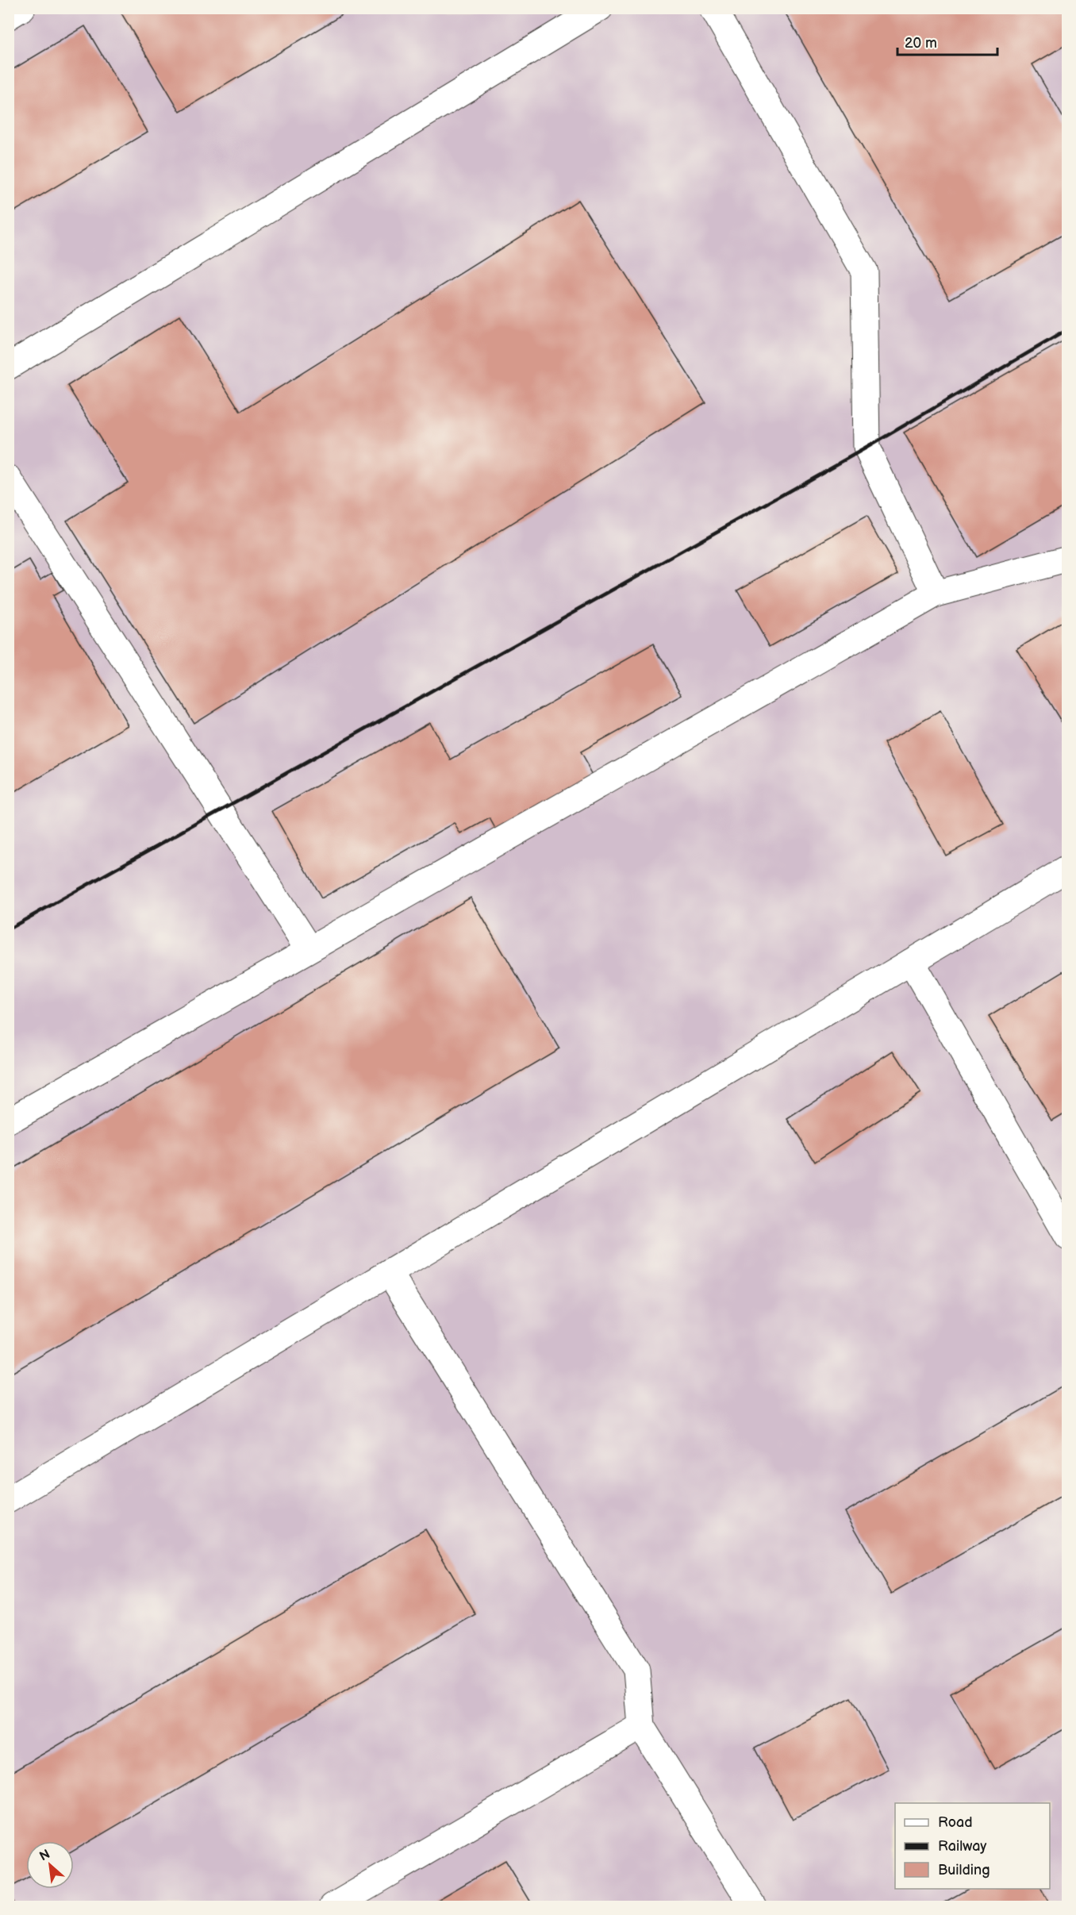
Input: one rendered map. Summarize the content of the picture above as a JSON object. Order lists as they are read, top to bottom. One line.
{"legend":["Road","Railway","Building"],"scale_bar":"20 m","north":"top left"}
